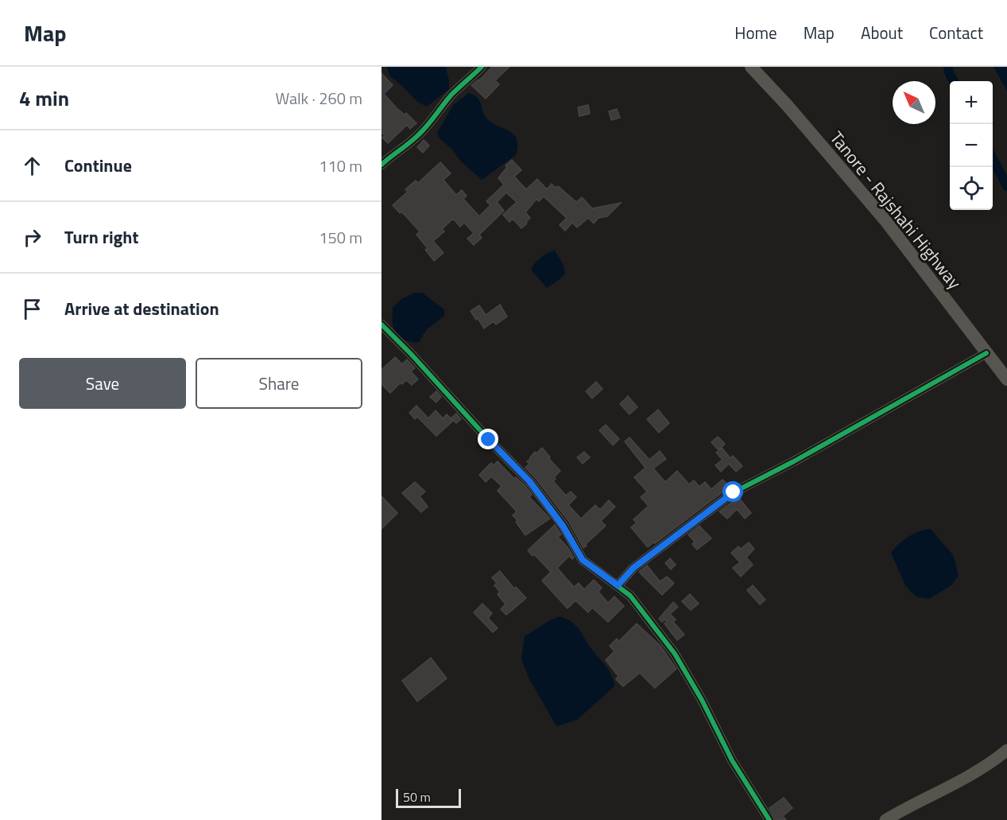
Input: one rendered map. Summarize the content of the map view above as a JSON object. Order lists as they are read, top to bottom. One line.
{"streets":{"main road":["Tanore - Rajshahi Highway"]},"scale_bar":"50 m","north":"top left","page":{"header":"Map","nav":["Home","Map","About","Contact"],"heading":["4 min","Walk · 260 m"],"map_buttons":["+","−"],"list":[["Continue","110 m"],["Turn right","150 m"],"Arrive at destination"],"buttons":["Save","Share"],"scale":"50 m"}}
